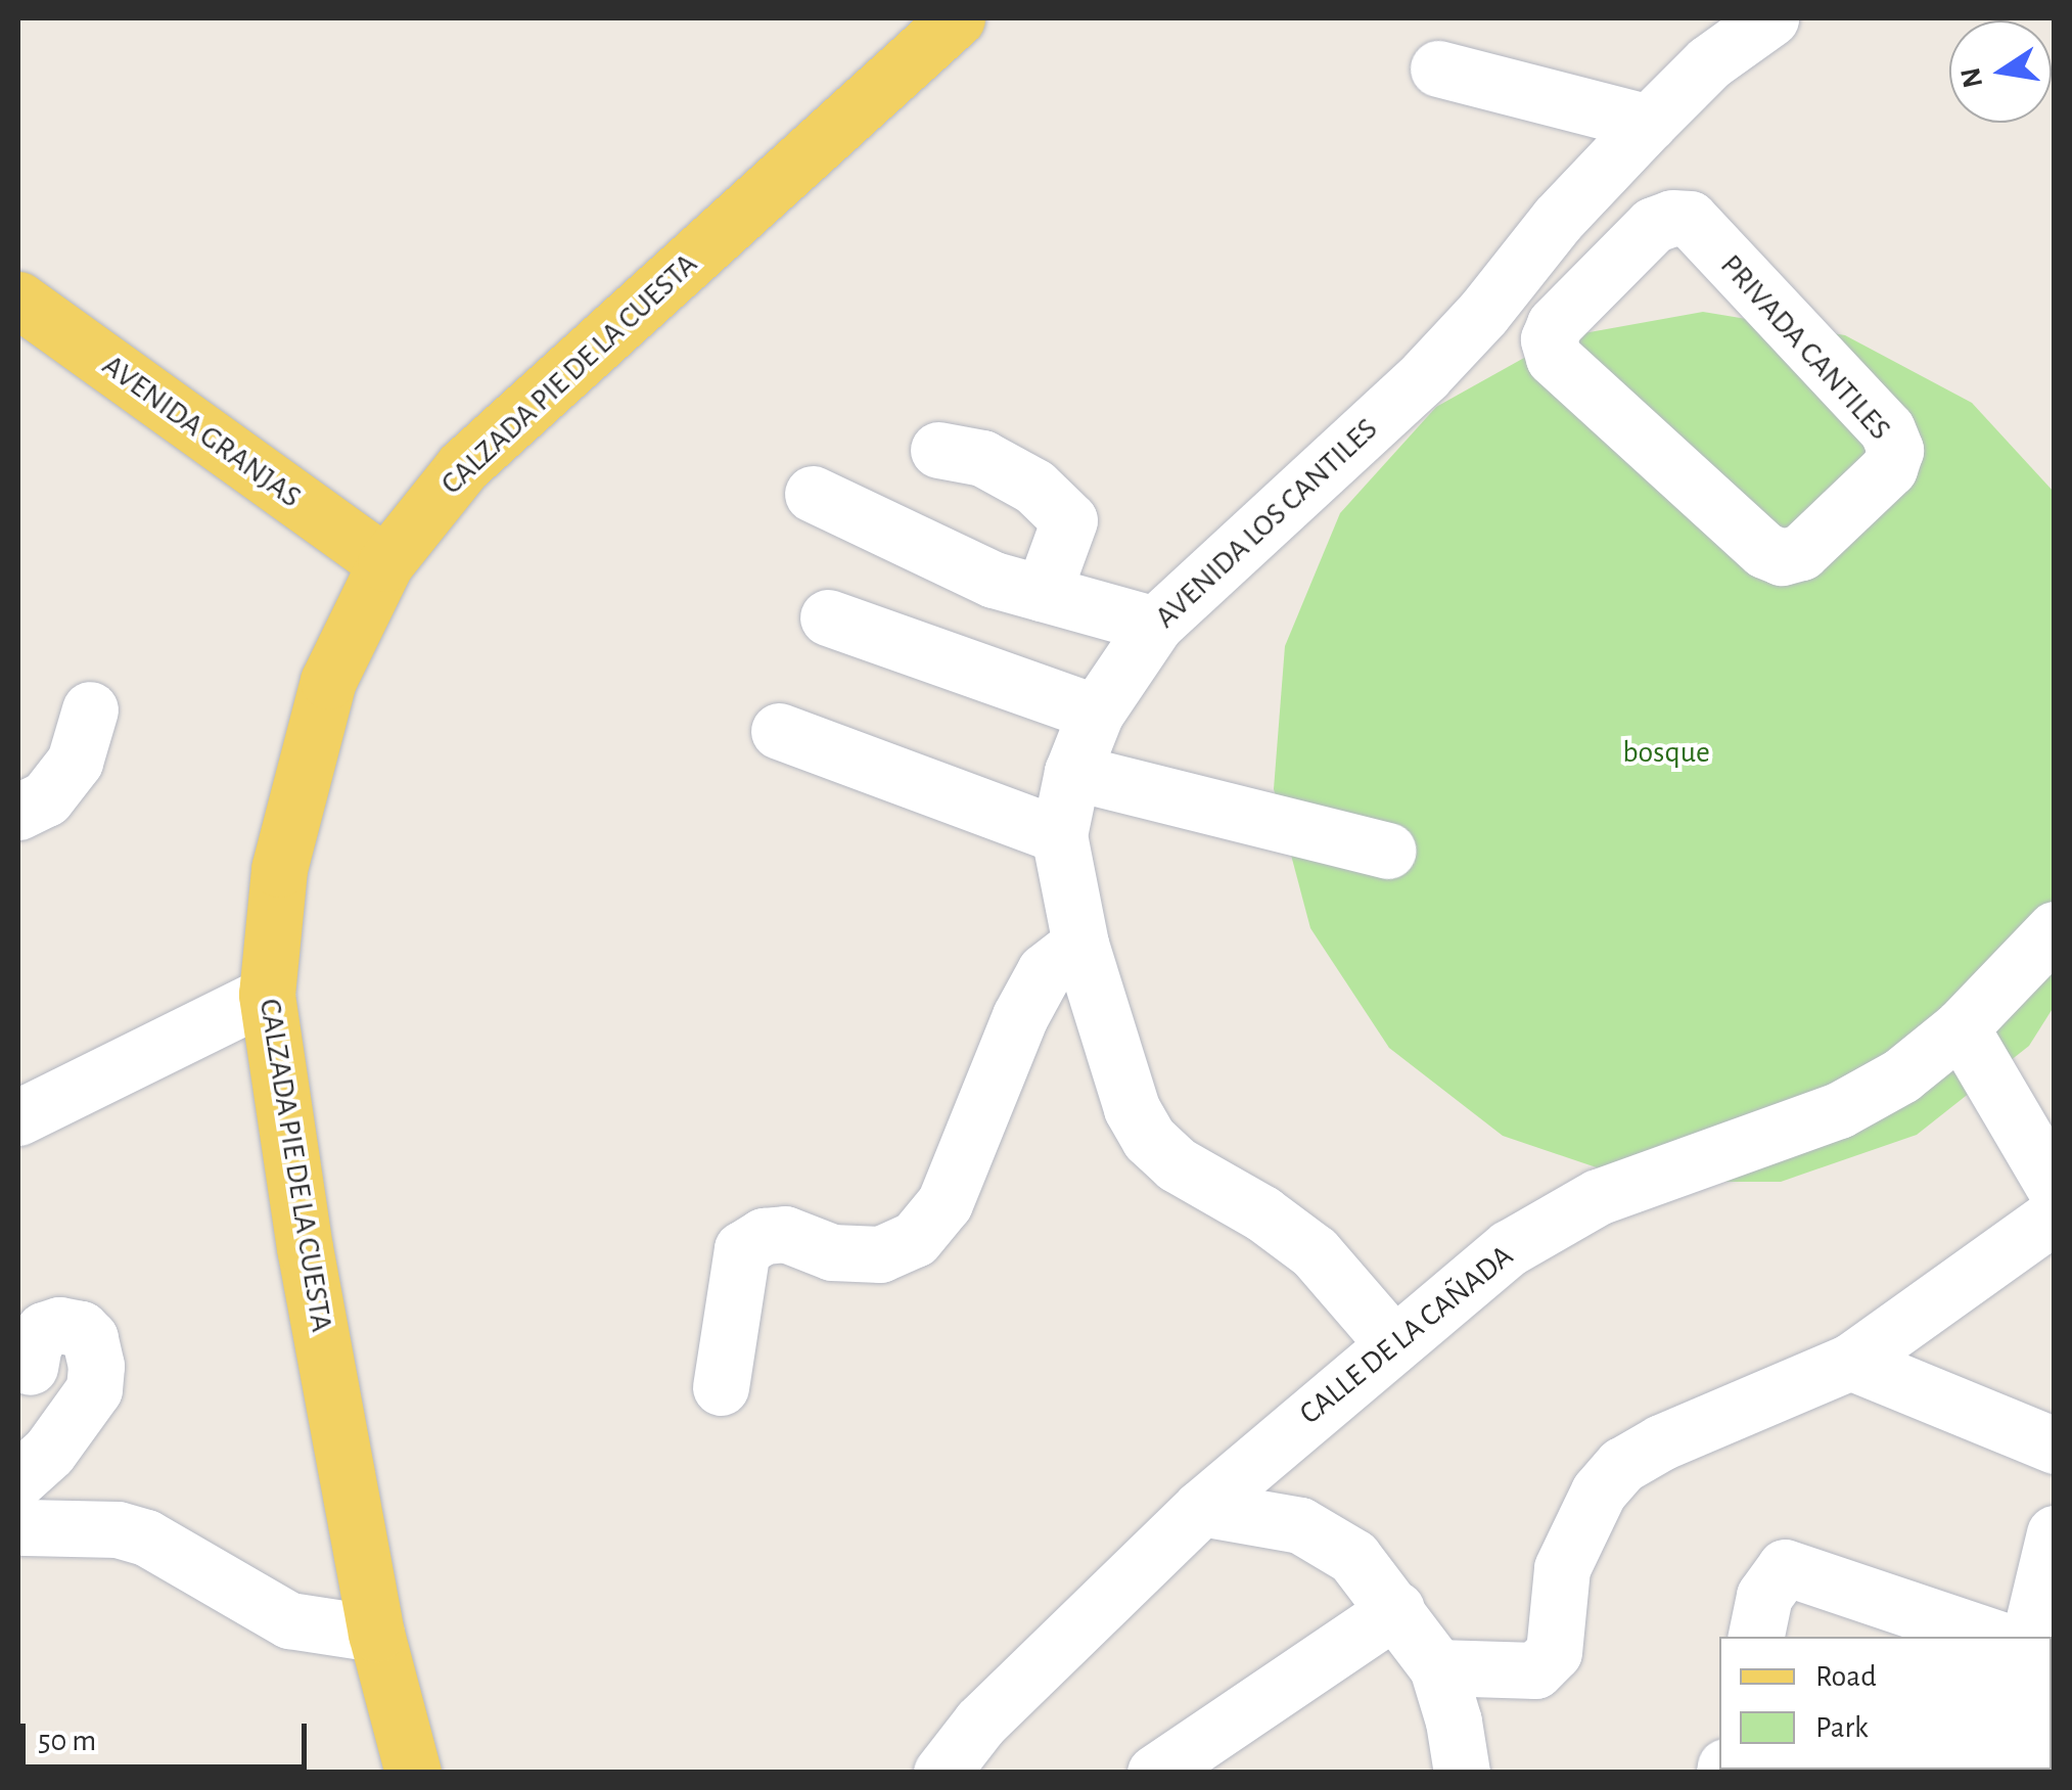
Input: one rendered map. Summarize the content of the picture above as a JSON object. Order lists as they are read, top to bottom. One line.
{"streets":{"main road":["CALZADA PIE DE LA CUESTA","AVENIDA GRANJAS"],"street":["PRIVADA CANTILES","AVENIDA LOS CANTILES","CALLE DE LA CAÑADA"]},"crossings":[["CALZADA PIE DE LA CUESTA","AVENIDA GRANJAS"],["AVENIDA LOS CANTILES","CALLE DE LA CAÑADA"]],"parks":["bosque"],"legend":["Road","Park"],"scale_bar":"50 m","north":"left"}
